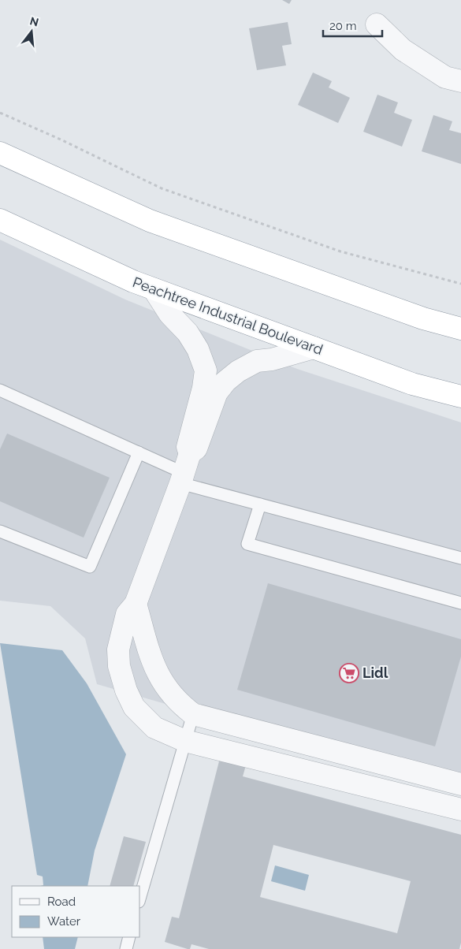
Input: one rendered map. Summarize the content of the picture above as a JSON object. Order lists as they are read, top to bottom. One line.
{"streets":{"highway":["Peachtree Industrial Boulevard"]},"places":{"supermarket":["Lidl"]},"legend":["Road","Water"],"scale_bar":"20 m","north":"top"}
